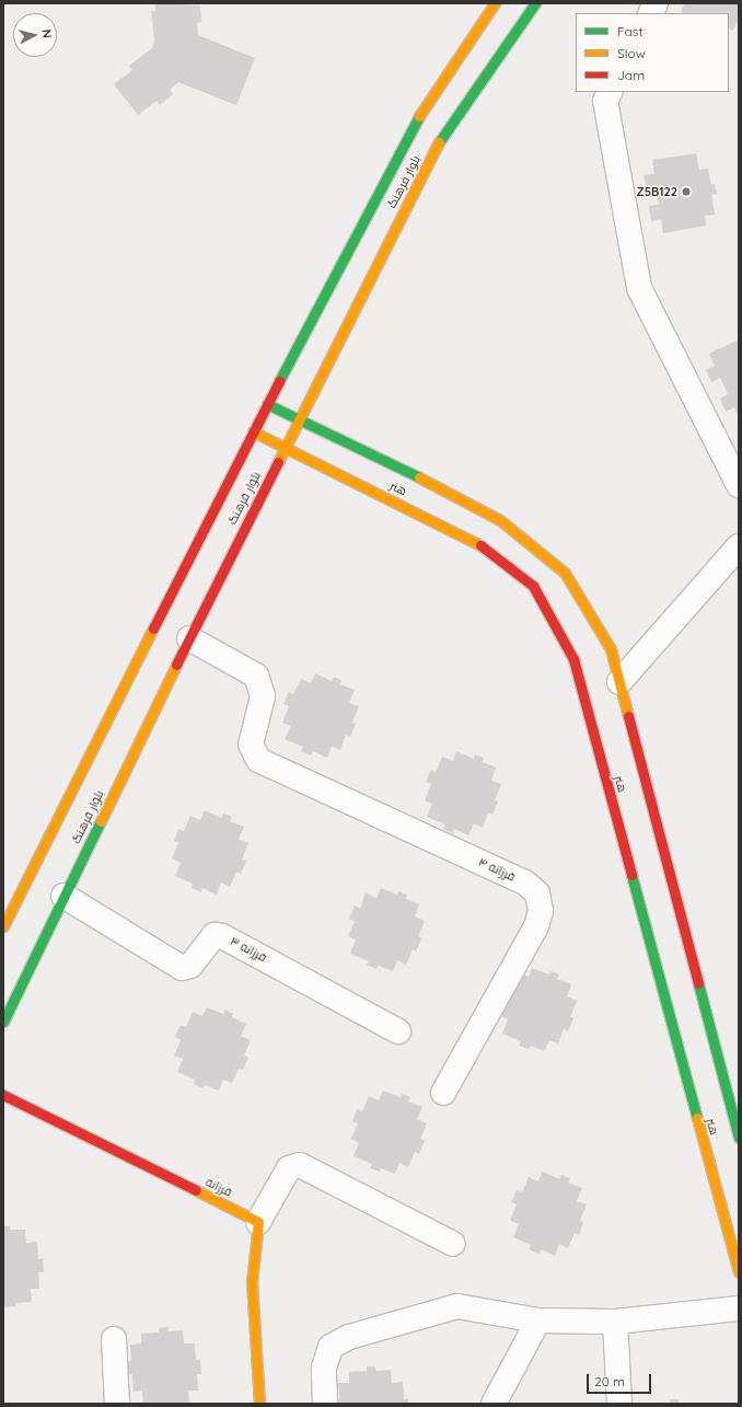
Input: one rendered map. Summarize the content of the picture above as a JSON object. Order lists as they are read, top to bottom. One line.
{"streets":{"street":["بلوار فرهنگ","هنر","فرزانه ۴","فرزانه ۳","فرزانه"]},"crossings":[["بلوار فرهنگ","هنر"],["بلوار فرهنگ","فرزانه ۴"],["بلوار فرهنگ","فرزانه ۳"]],"places":["Z5B122"],"legend":["Fast","Slow","Jam"],"scale_bar":"20 m","north":"right"}
